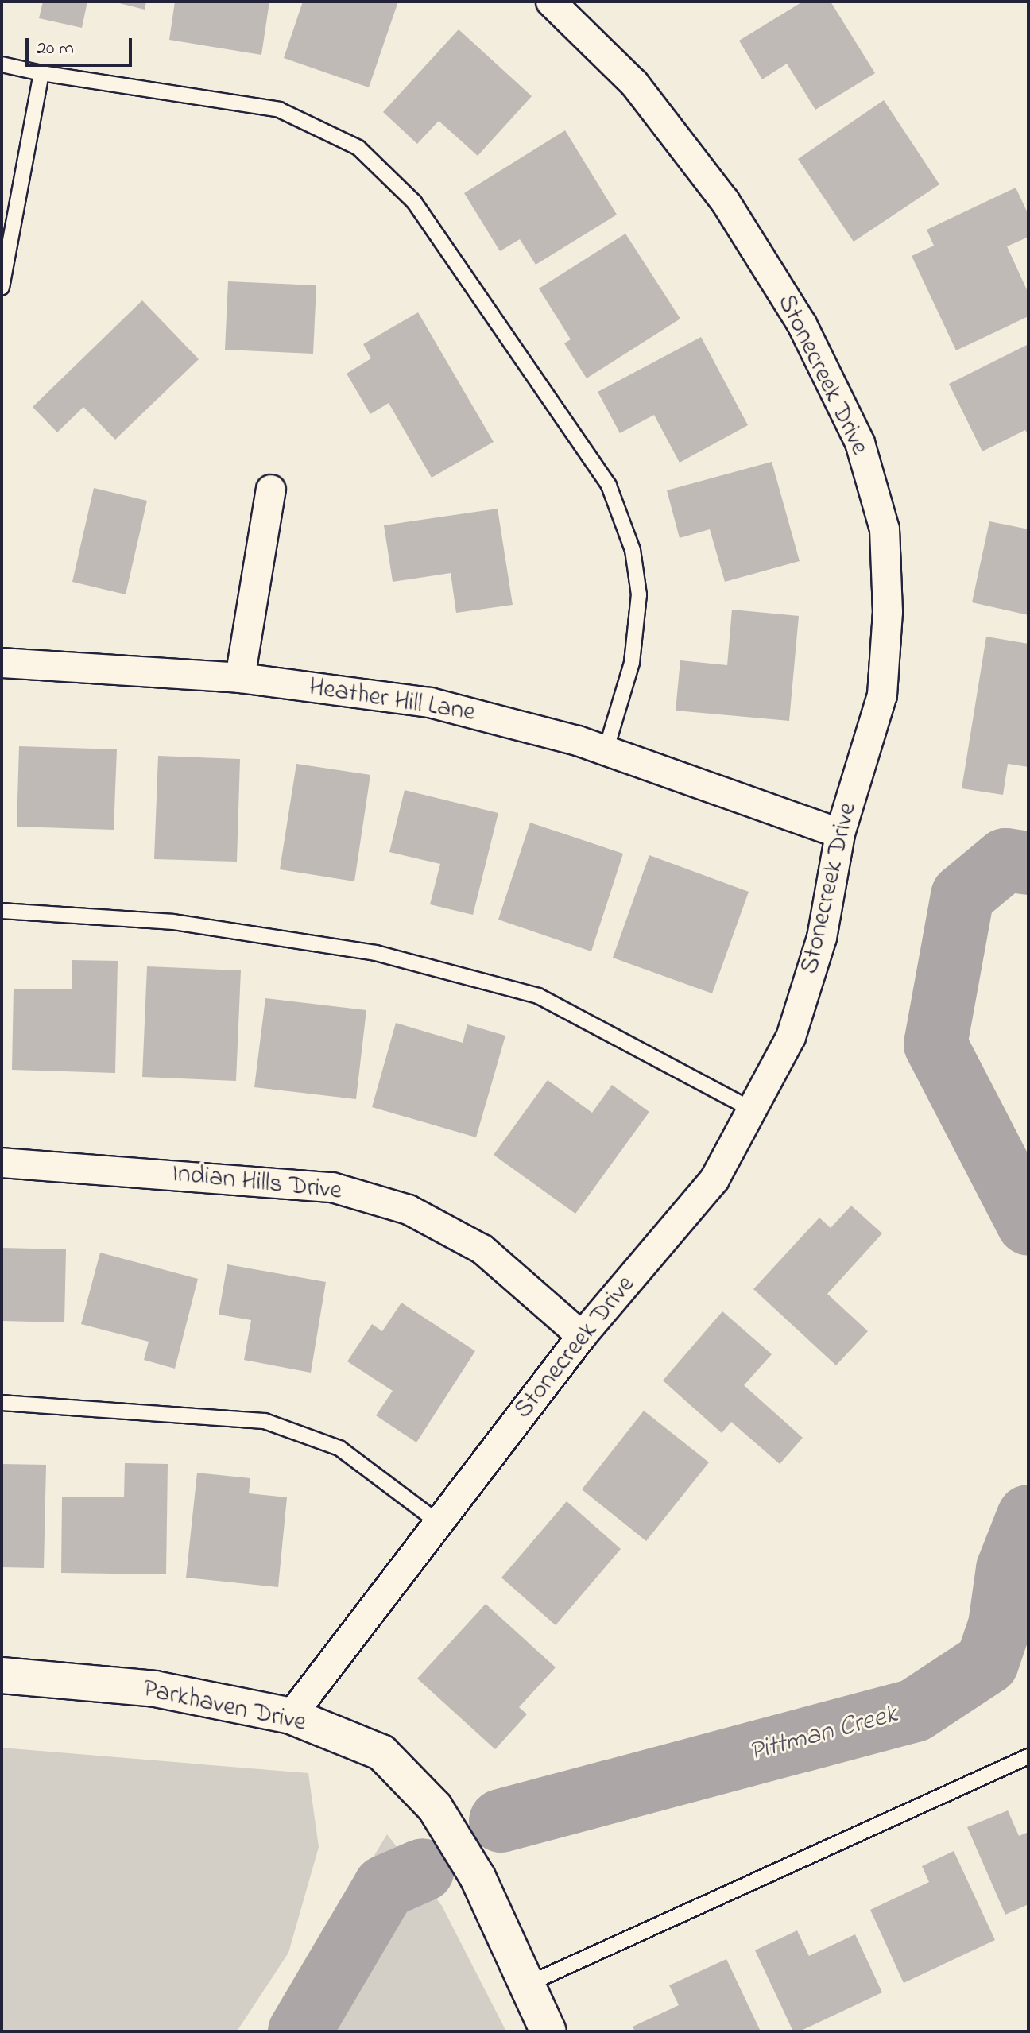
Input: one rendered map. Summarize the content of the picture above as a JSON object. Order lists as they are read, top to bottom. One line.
{"streets":{"street":["Stonecreek Drive","Heather Hill Lane","Indian Hills Drive","Parkhaven Drive"]},"crossings":[["Stonecreek Drive","Heather Hill Lane"],["Stonecreek Drive","Indian Hills Drive"],["Stonecreek Drive","Parkhaven Drive"]],"water":["Pittman Creek"],"scale_bar":"20 m"}
